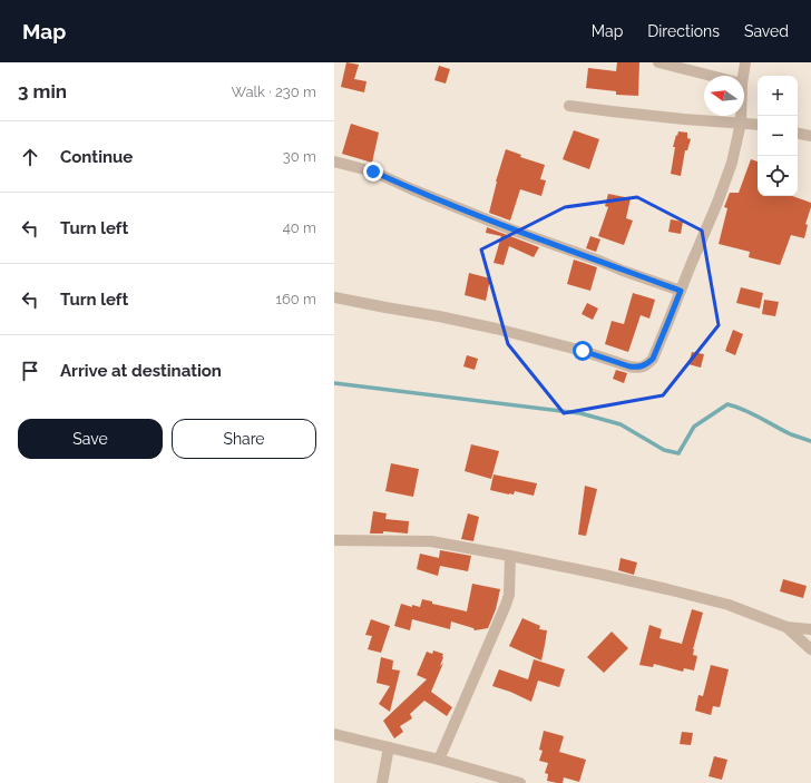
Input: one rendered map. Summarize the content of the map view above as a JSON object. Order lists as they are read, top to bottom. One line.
{"north":"left","page":{"header":"Map","nav":["Map","Directions","Saved"],"heading":["3 min","Walk · 230 m"],"map_buttons":["+","−"],"list":[["Continue","30 m"],["Turn left","40 m"],["Turn left","160 m"],"Arrive at destination"],"buttons":["Save","Share"]}}
